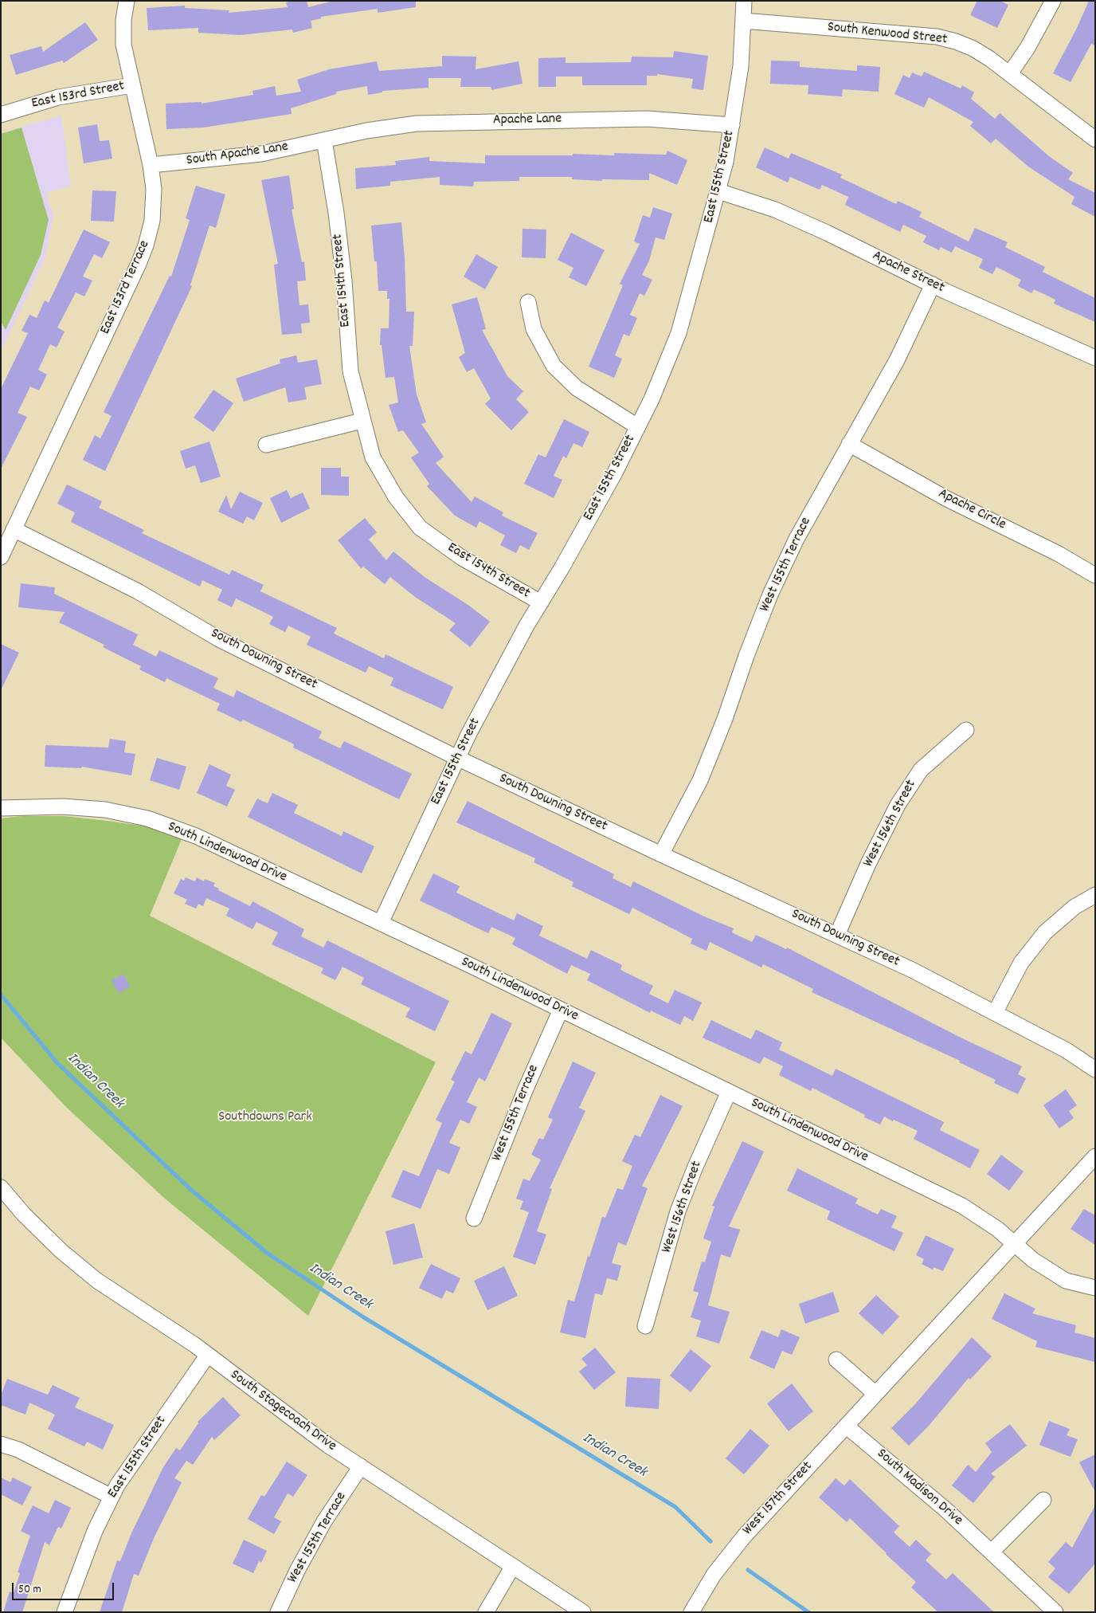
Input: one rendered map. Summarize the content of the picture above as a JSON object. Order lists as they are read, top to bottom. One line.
{"streets":{"street":["South Kenwood Street","East 153rd Street","Apache Lane","South Apache Lane","East 155th Street","Apache Street","East 154th Street","East 153rd Terrace","Apache Circle","West 155th Terrace","South Downing Street","West 156th Street","South Lindenwood Drive","South Stagecoach Drive","South Madison Drive","West 157th Street"]},"crossings":[["South Kenwood Street","East 155th Street"],["East 153rd Street","East 153rd Terrace"],["Apache Lane","South Apache Lane"],["Apache Lane","East 155th Street"],["Apache Lane","East 154th Street"],["South Apache Lane","East 154th Street"],["South Apache Lane","East 153rd Terrace"],["East 155th Street","Apache Street"],["East 155th Street","East 154th Street"],["East 155th Street","South Downing Street"],["East 155th Street","South Lindenwood Drive"],["East 155th Street","South Stagecoach Drive"],["Apache Street","West 155th Terrace"],["East 153rd Terrace","South Downing Street"],["Apache Circle","West 155th Terrace"],["West 155th Terrace","South Downing Street"],["West 155th Terrace","South Lindenwood Drive"],["West 155th Terrace","South Stagecoach Drive"],["South Downing Street","West 156th Street"],["West 156th Street","South Lindenwood Drive"],["South Lindenwood Drive","West 157th Street"],["South Madison Drive","West 157th Street"]],"water":["Indian Creek"],"parks":["Southdowns Park"],"scale_bar":"50 m"}
